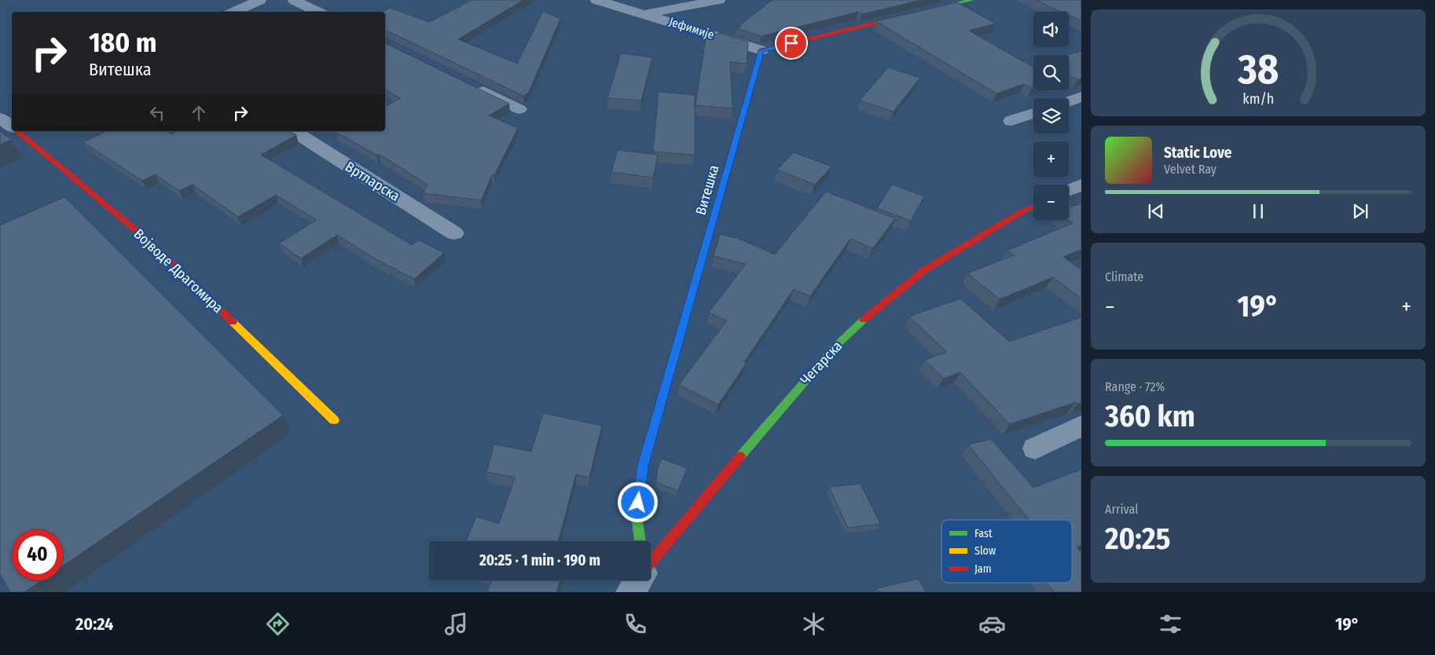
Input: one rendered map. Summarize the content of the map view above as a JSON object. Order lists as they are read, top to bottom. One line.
{"streets":{"street":["Јефимије","Вртларска","Витешка","Војводе Драгомира","Чегарска"]},"crossings":[["Јефимије","Витешка"]],"legend":["Fast","Slow","Jam"],"page":{"map_buttons":["+","−"],"turn":["180 m","Витешка"],"song":["Static Love","Velvet Ray"],"tile":["Climate",["Range · 72%","360 km"],["Arrival","20:25"]],"heat":["−","19°","+"],"limit":"40","trip":"20:25 · 1 min · 190 m","tabs":["20:24","19°"],"gauge":["38","km/h"]}}
